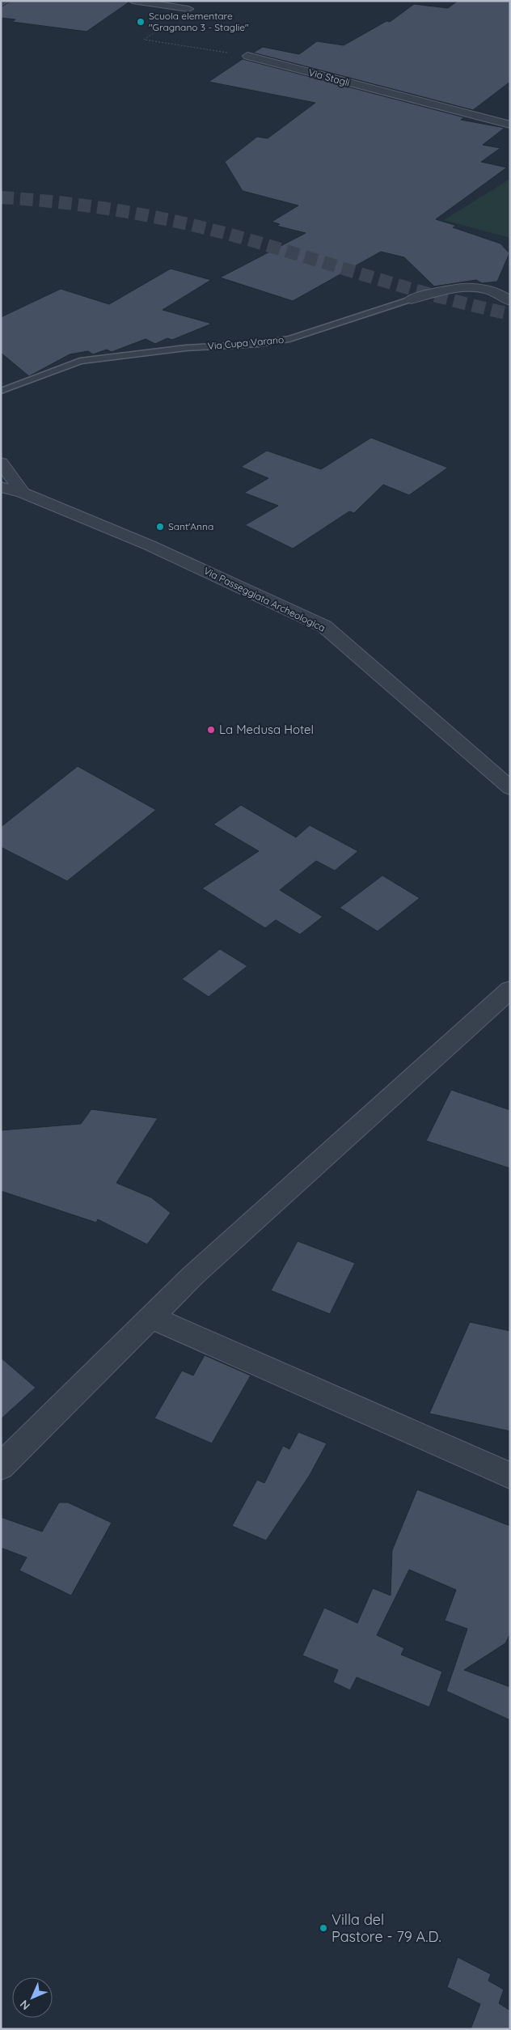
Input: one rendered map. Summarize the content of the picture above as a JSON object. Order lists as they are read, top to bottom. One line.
{"streets":{"street":["Via Stagli","Via Cupa Varano","Via Passeggiata Archeologica"]},"places":["Scuola elementare \"Gragnano 3 - Staglie\"","Sant'Anna","La Medusa Hotel","Villa del Pastore - 79 A.D."],"north":"bottom left"}
